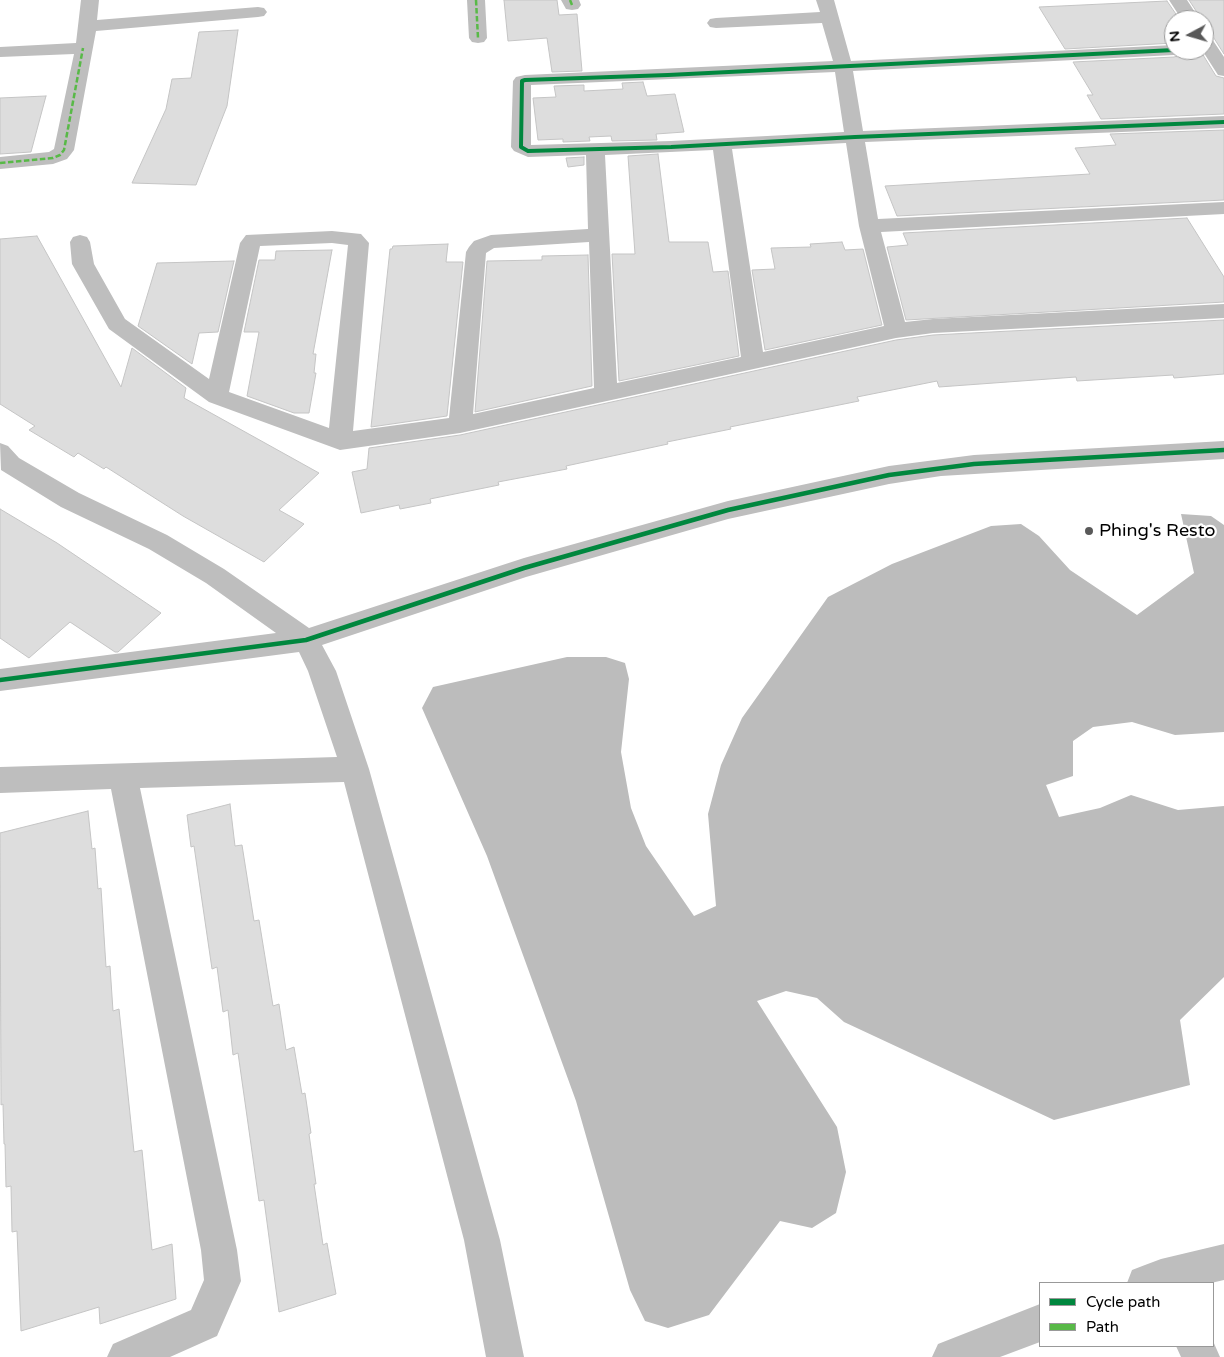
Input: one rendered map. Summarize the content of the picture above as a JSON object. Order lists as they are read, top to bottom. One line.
{"places":["Phing's Resto"],"legend":["Cycle path","Path"],"north":"left"}
